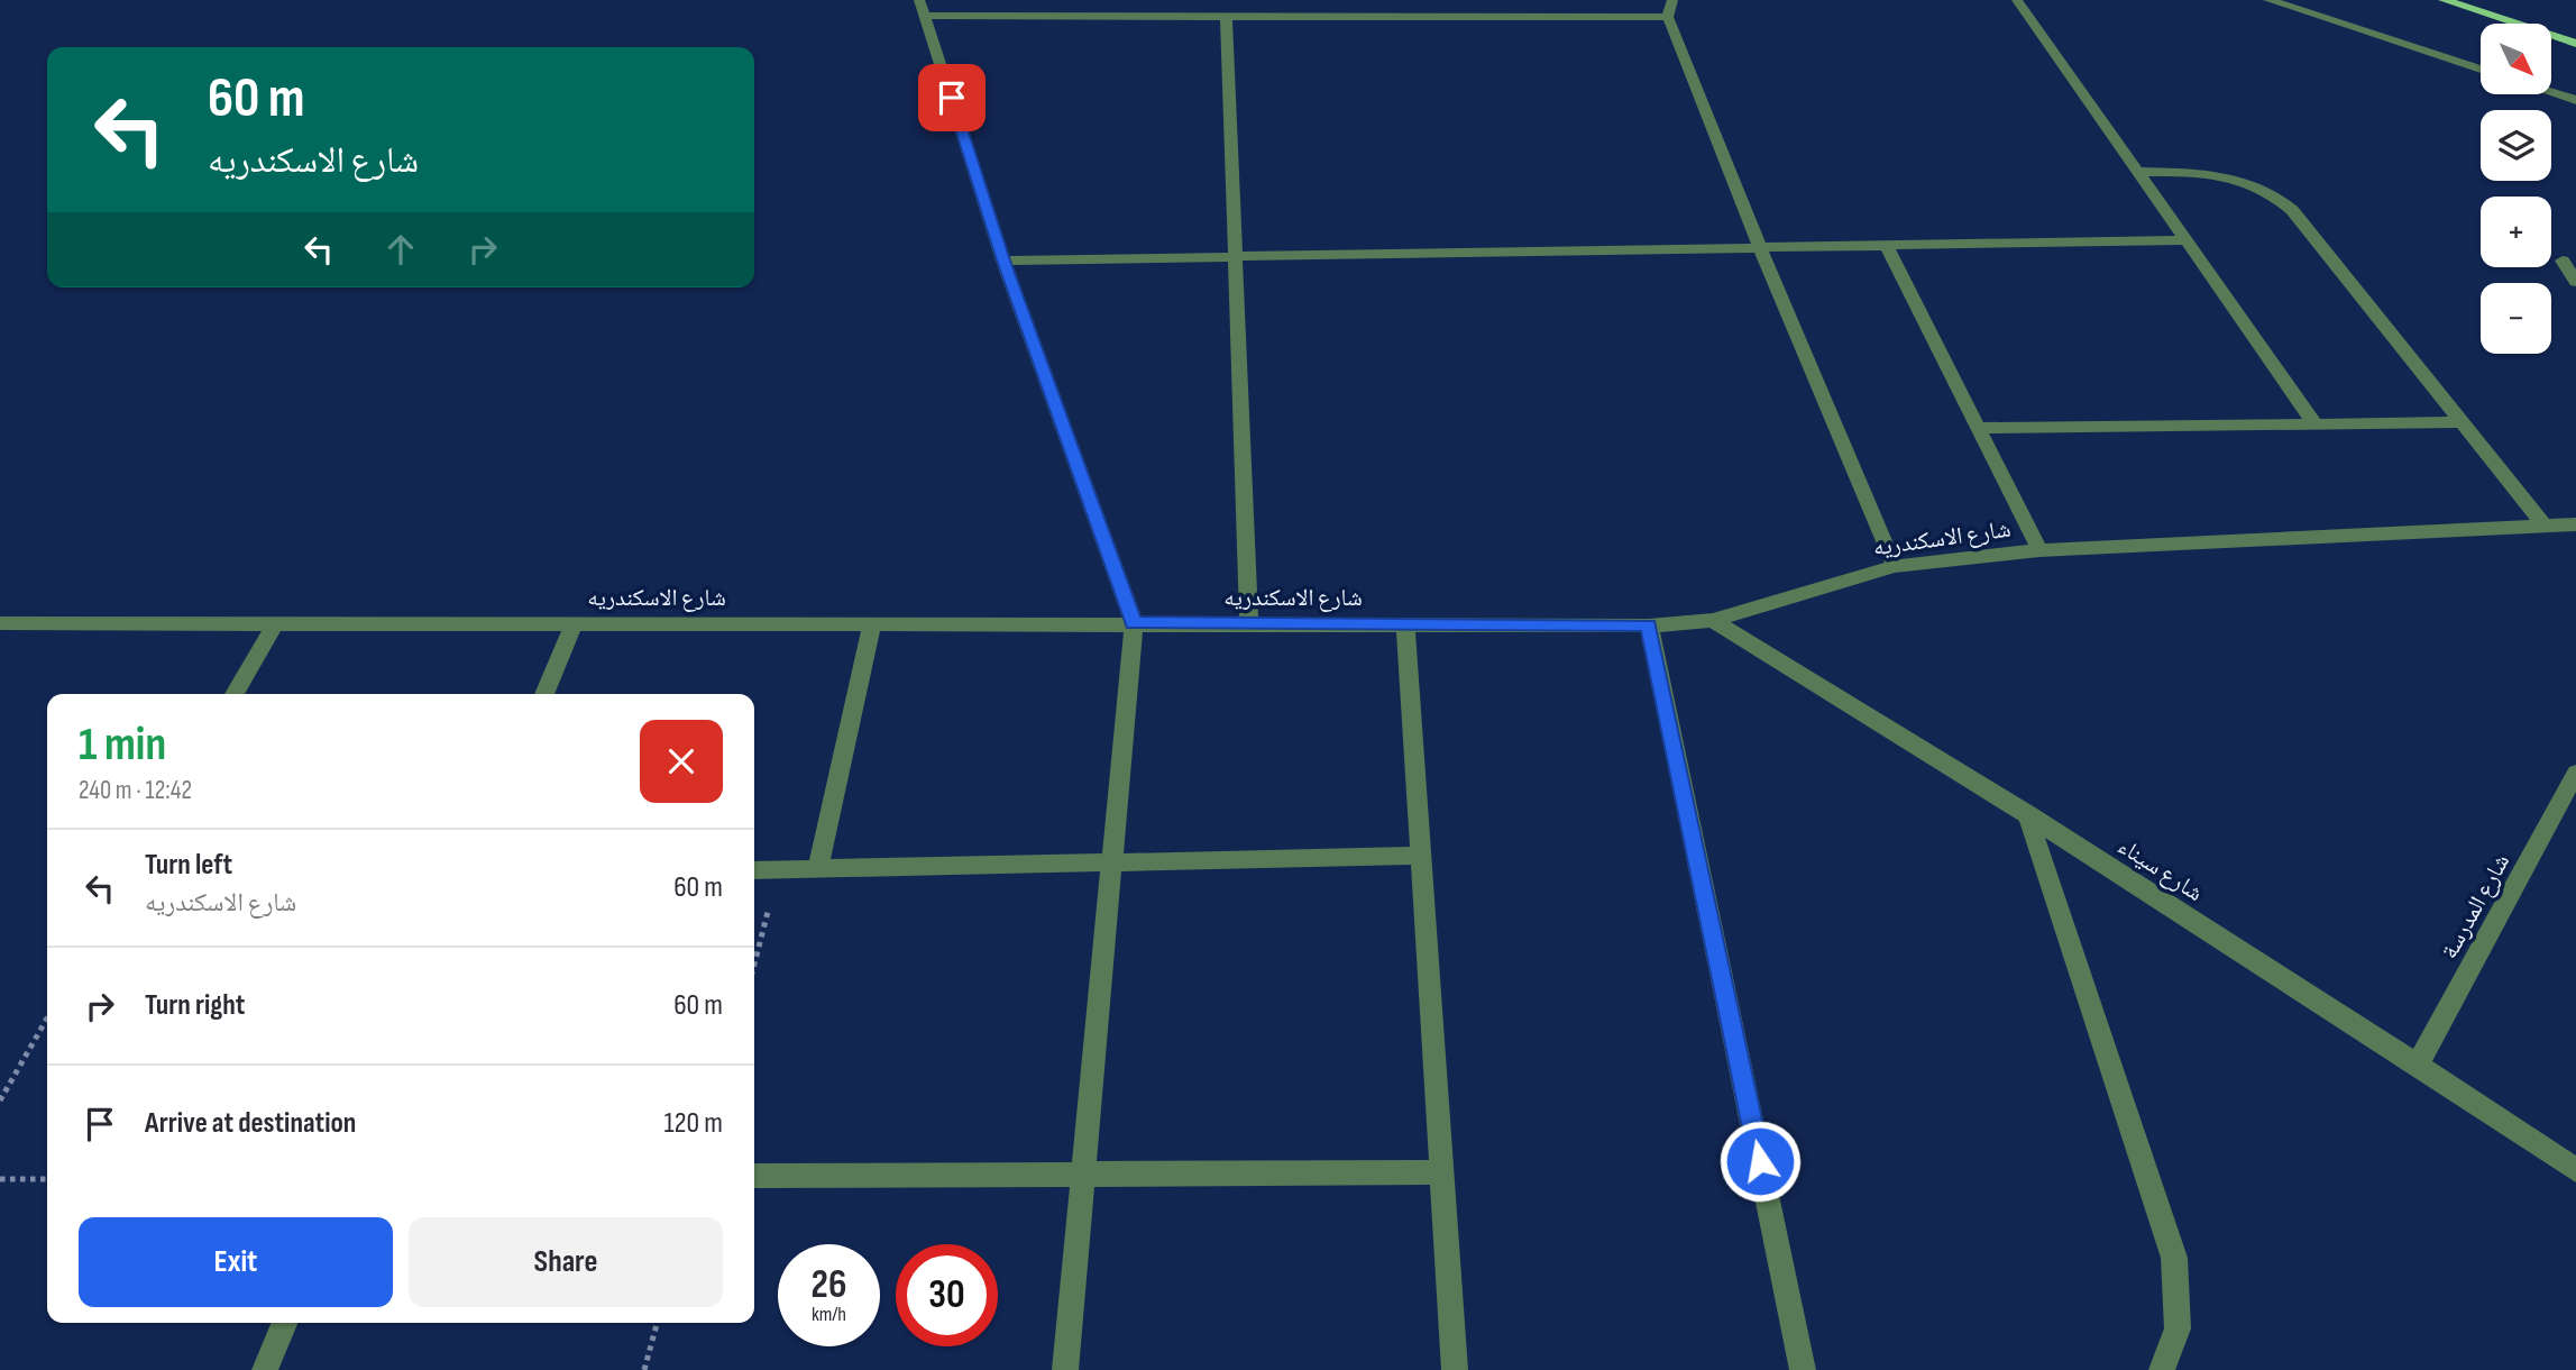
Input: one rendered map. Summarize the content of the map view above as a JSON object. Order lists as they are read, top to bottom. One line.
{"streets":{"street":["شارع الاسكندريه","شارع سيناء","شارع المدرسة"]},"crossings":[["شارع الاسكندريه","شارع سيناء"],["شارع سيناء","شارع المدرسة"]],"north":"bottom right","page":{"map_buttons":["+","−"],"turn":["60 m","شارع الاسكندريه"],"heading":["1 min","240 m · 12:42"],"list":[{"name":"Turn left","note":"شارع الاسكندريه","value":"60 m"},{"name":"Turn right","value":"60 m"},{"name":"Arrive at destination","value":"120 m"}],"buttons":["Exit","Share"],"speed":"26 km/h","limit":"30"}}
